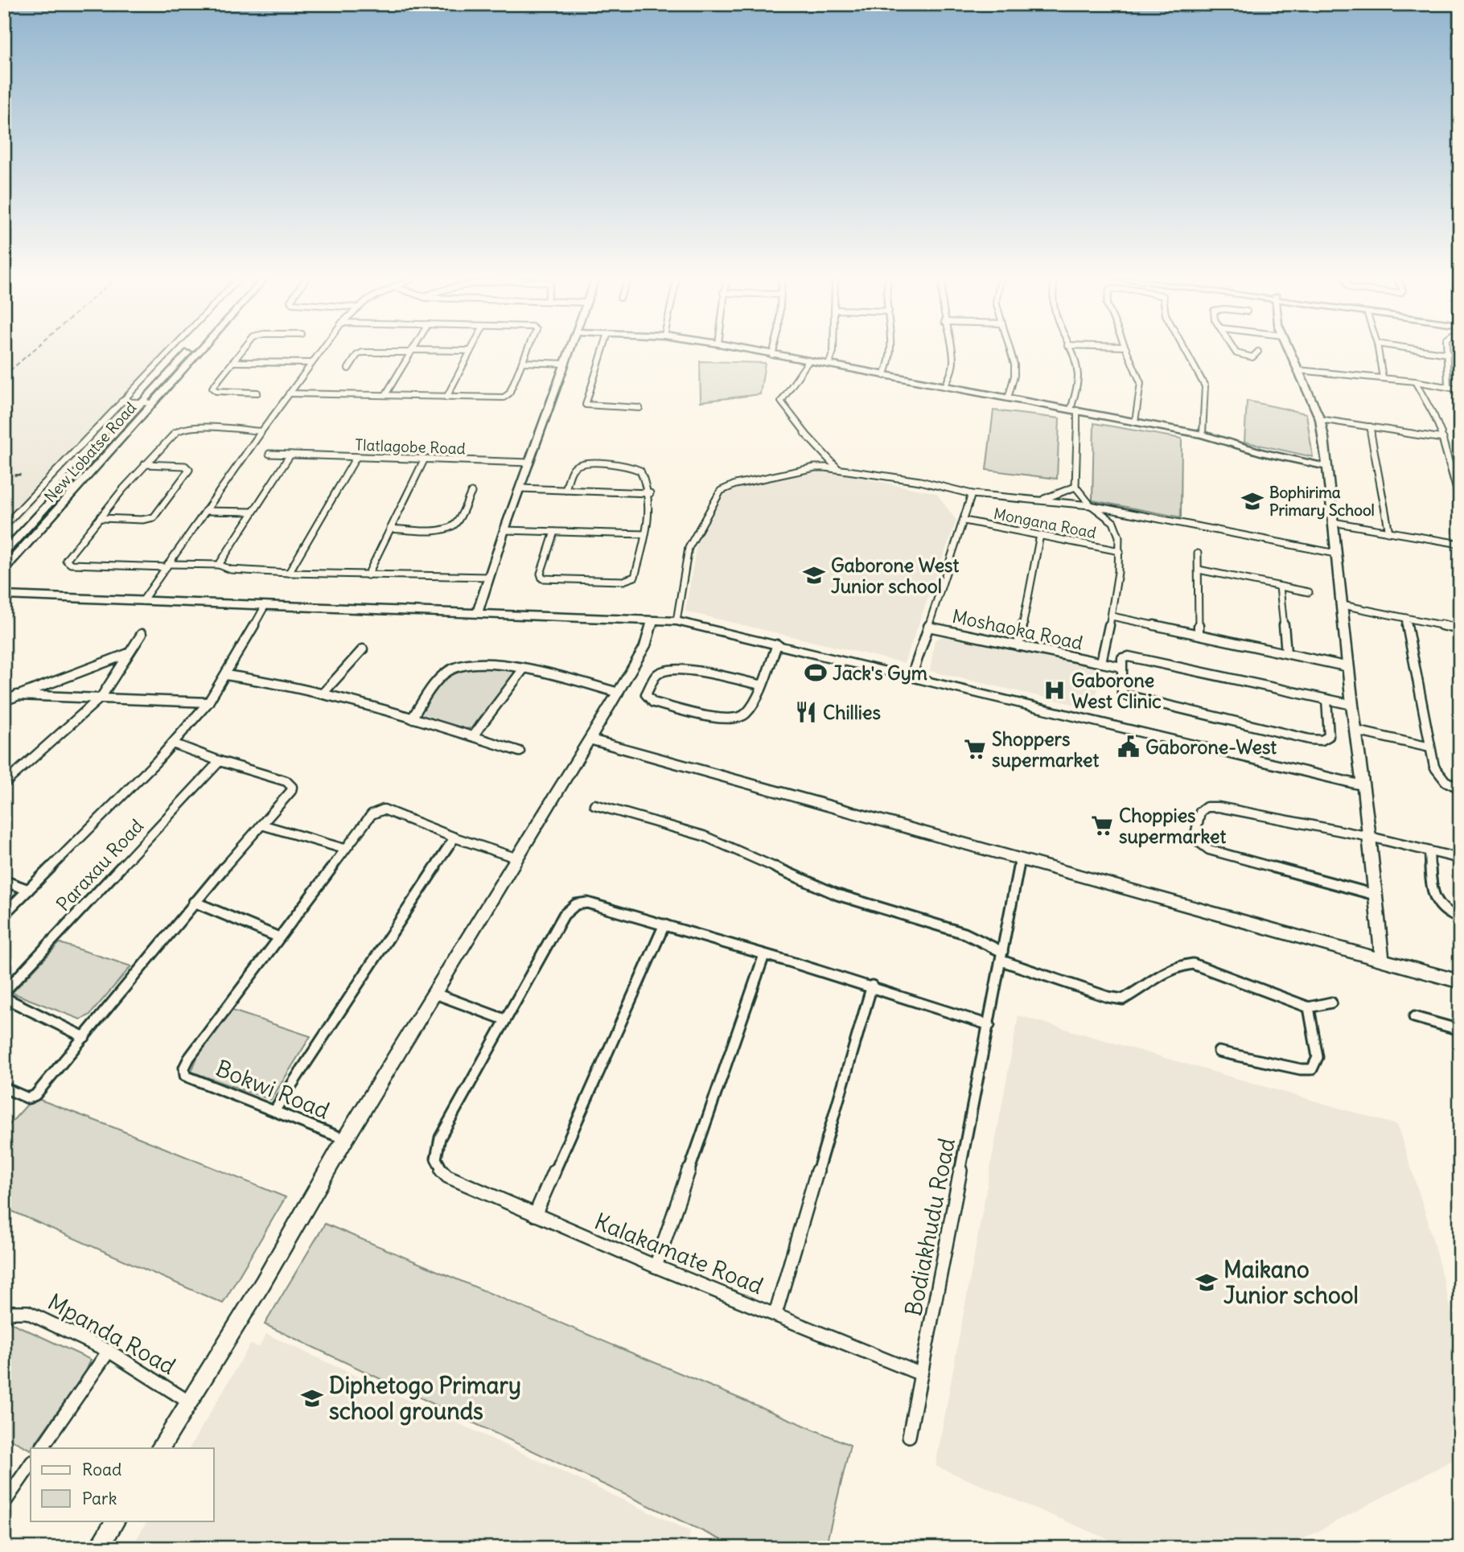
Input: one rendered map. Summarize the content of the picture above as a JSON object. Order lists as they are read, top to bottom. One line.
{"streets":{"street":["Tlatlagobe Road","New Lobatse Road","Mongana Road","Moshaoka Road","Paraxau Road","Bokwi Road","Bodiakhudu Road","Kalakamate Road","Mpanda Road"]},"crossings":[["Bodiakhudu Road","Kalakamate Road"]],"places":{"school or university":["Bophirima Primary School","Gaborone West Junior school","Maikano Junior school","Diphetogo Primary school grounds"],"sports":["Jack's Gym"],"hospital":["Gaborone West Clinic"],"restaurant":["Chillies"],"public building":["Gaborone-West"],"supermarket":["Shoppers supermarket","Choppies supermarket"]},"legend":["Road","Park"]}
